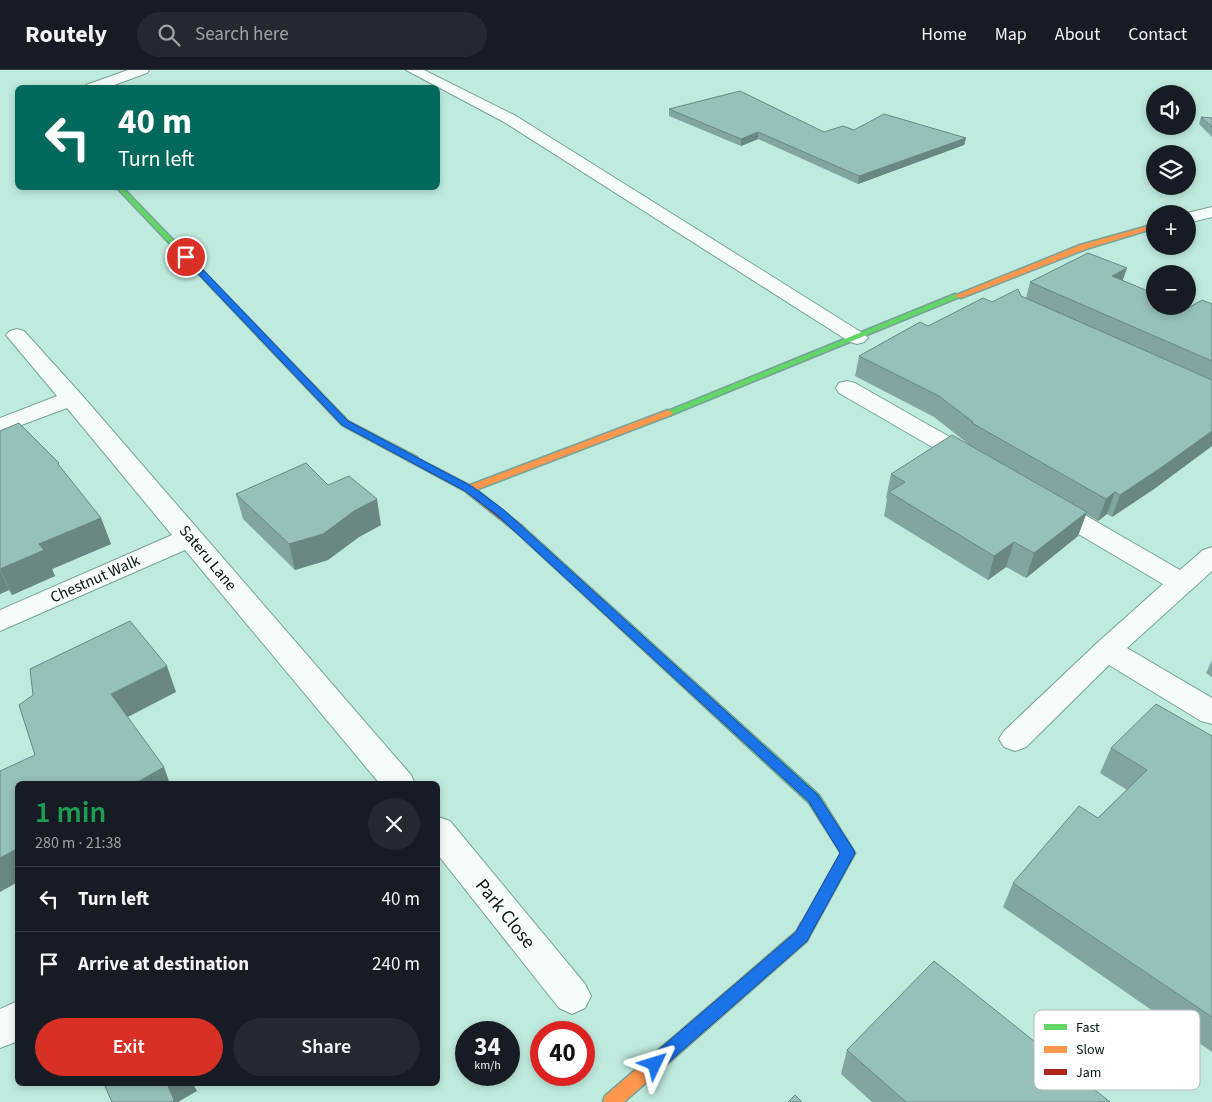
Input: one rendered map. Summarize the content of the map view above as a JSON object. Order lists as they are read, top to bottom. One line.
{"streets":{"street":["Sateru Lane","Chestnut Walk","Park Close"]},"crossings":[["Sateru Lane","Chestnut Walk"]],"legend":["Fast","Slow","Jam"],"page":{"header":"Routely","search":"Search here","nav":["Home","Map","About","Contact"],"map_buttons":["+","−"],"turn":["40 m","Turn left"],"heading":["1 min","280 m · 21:38"],"list":[{"name":"Turn left","value":"40 m"},{"name":"Arrive at destination","value":"240 m"}],"buttons":["Exit","Share"],"speed":"34 km/h","limit":"40"}}
